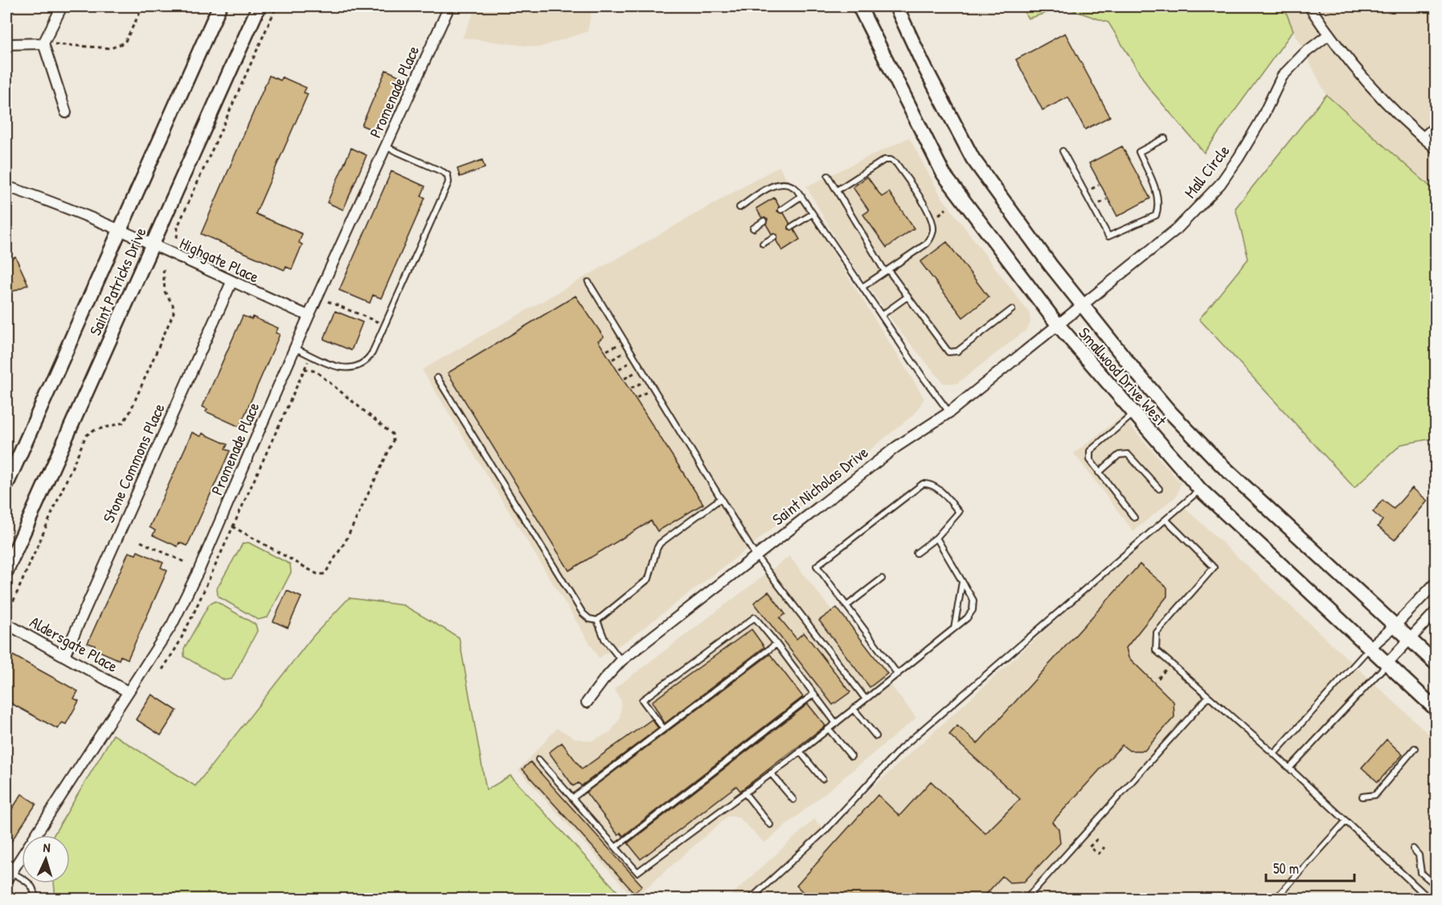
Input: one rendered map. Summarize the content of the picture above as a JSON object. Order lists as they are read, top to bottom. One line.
{"streets":{"main road":["Saint Patricks Drive","Smallwood Drive West"],"street":["Promenade Place","Mall Circle","Highgate Place","Stone Commons Place","Saint Nicholas Drive","Aldersgate Place"]},"crossings":[["Promenade Place","Highgate Place"],["Promenade Place","Aldersgate Place"],["Mall Circle","Smallwood Drive West"],["Mall Circle","Saint Nicholas Drive"],["Highgate Place","Saint Patricks Drive"],["Highgate Place","Stone Commons Place"],["Smallwood Drive West","Saint Nicholas Drive"],["Stone Commons Place","Aldersgate Place"]],"scale_bar":"50 m","north":"top"}
